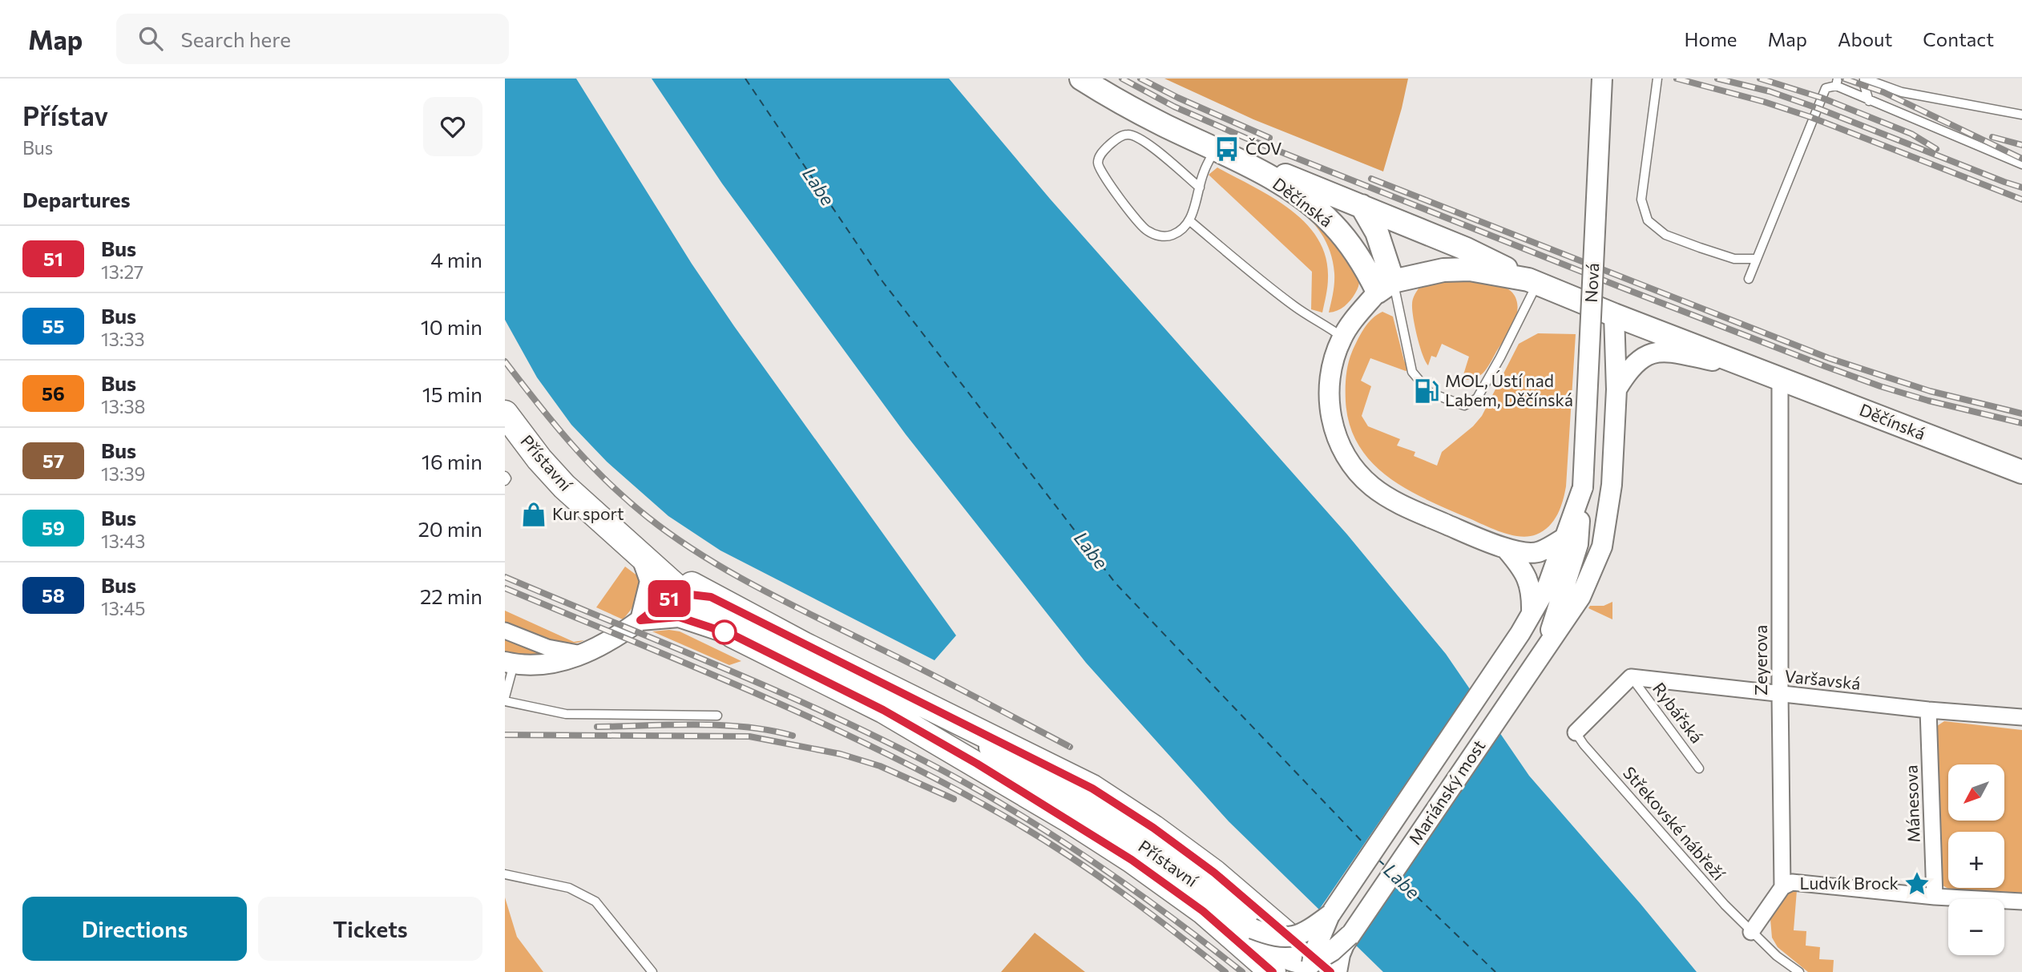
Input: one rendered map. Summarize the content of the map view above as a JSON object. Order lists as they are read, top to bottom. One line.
{"streets":{"main road":["Děčínská","Přístavní"],"street":["Nová","Zeyerova","Varšavská","Mariánský most","Mánesova"],"lane":["Rybářská","Střekovské nábřeží"]},"crossings":[["Děčínská","Zeyerova"],["Nová","Mariánský most"],["Přístavní","Mariánský most"],["Zeyerova","Varšavská"],["Varšavská","Rybářská"],["Varšavská","Mánesova"]],"water":["Labe"],"places":{"bus stop":["ČOV"],"fuel station":["MOL, Ústí nad Labem, Děčínská"],"shop":["Kur sport"],"place":["Ludvík Brock"]},"lines":["bus line 51"],"north":"bottom left","page":{"header":"Map","search":"Search here","nav":["Home","Map","About","Contact"],"heading":[["Přístav","Bus"],"Departures"],"on_map":"51","list":[{"mark":"51","name":"Bus","note":"13:27","value":"4 min"},{"mark":"55","name":"Bus","note":"13:33","value":"10 min"},{"mark":"56","name":"Bus","note":"13:38","value":"15 min"},{"mark":"57","name":"Bus","note":"13:39","value":"16 min"},{"mark":"59","name":"Bus","note":"13:43","value":"20 min"},{"mark":"58","name":"Bus","note":"13:45","value":"22 min"}],"map_buttons":["+","−"],"buttons":["Directions","Tickets"]}}
